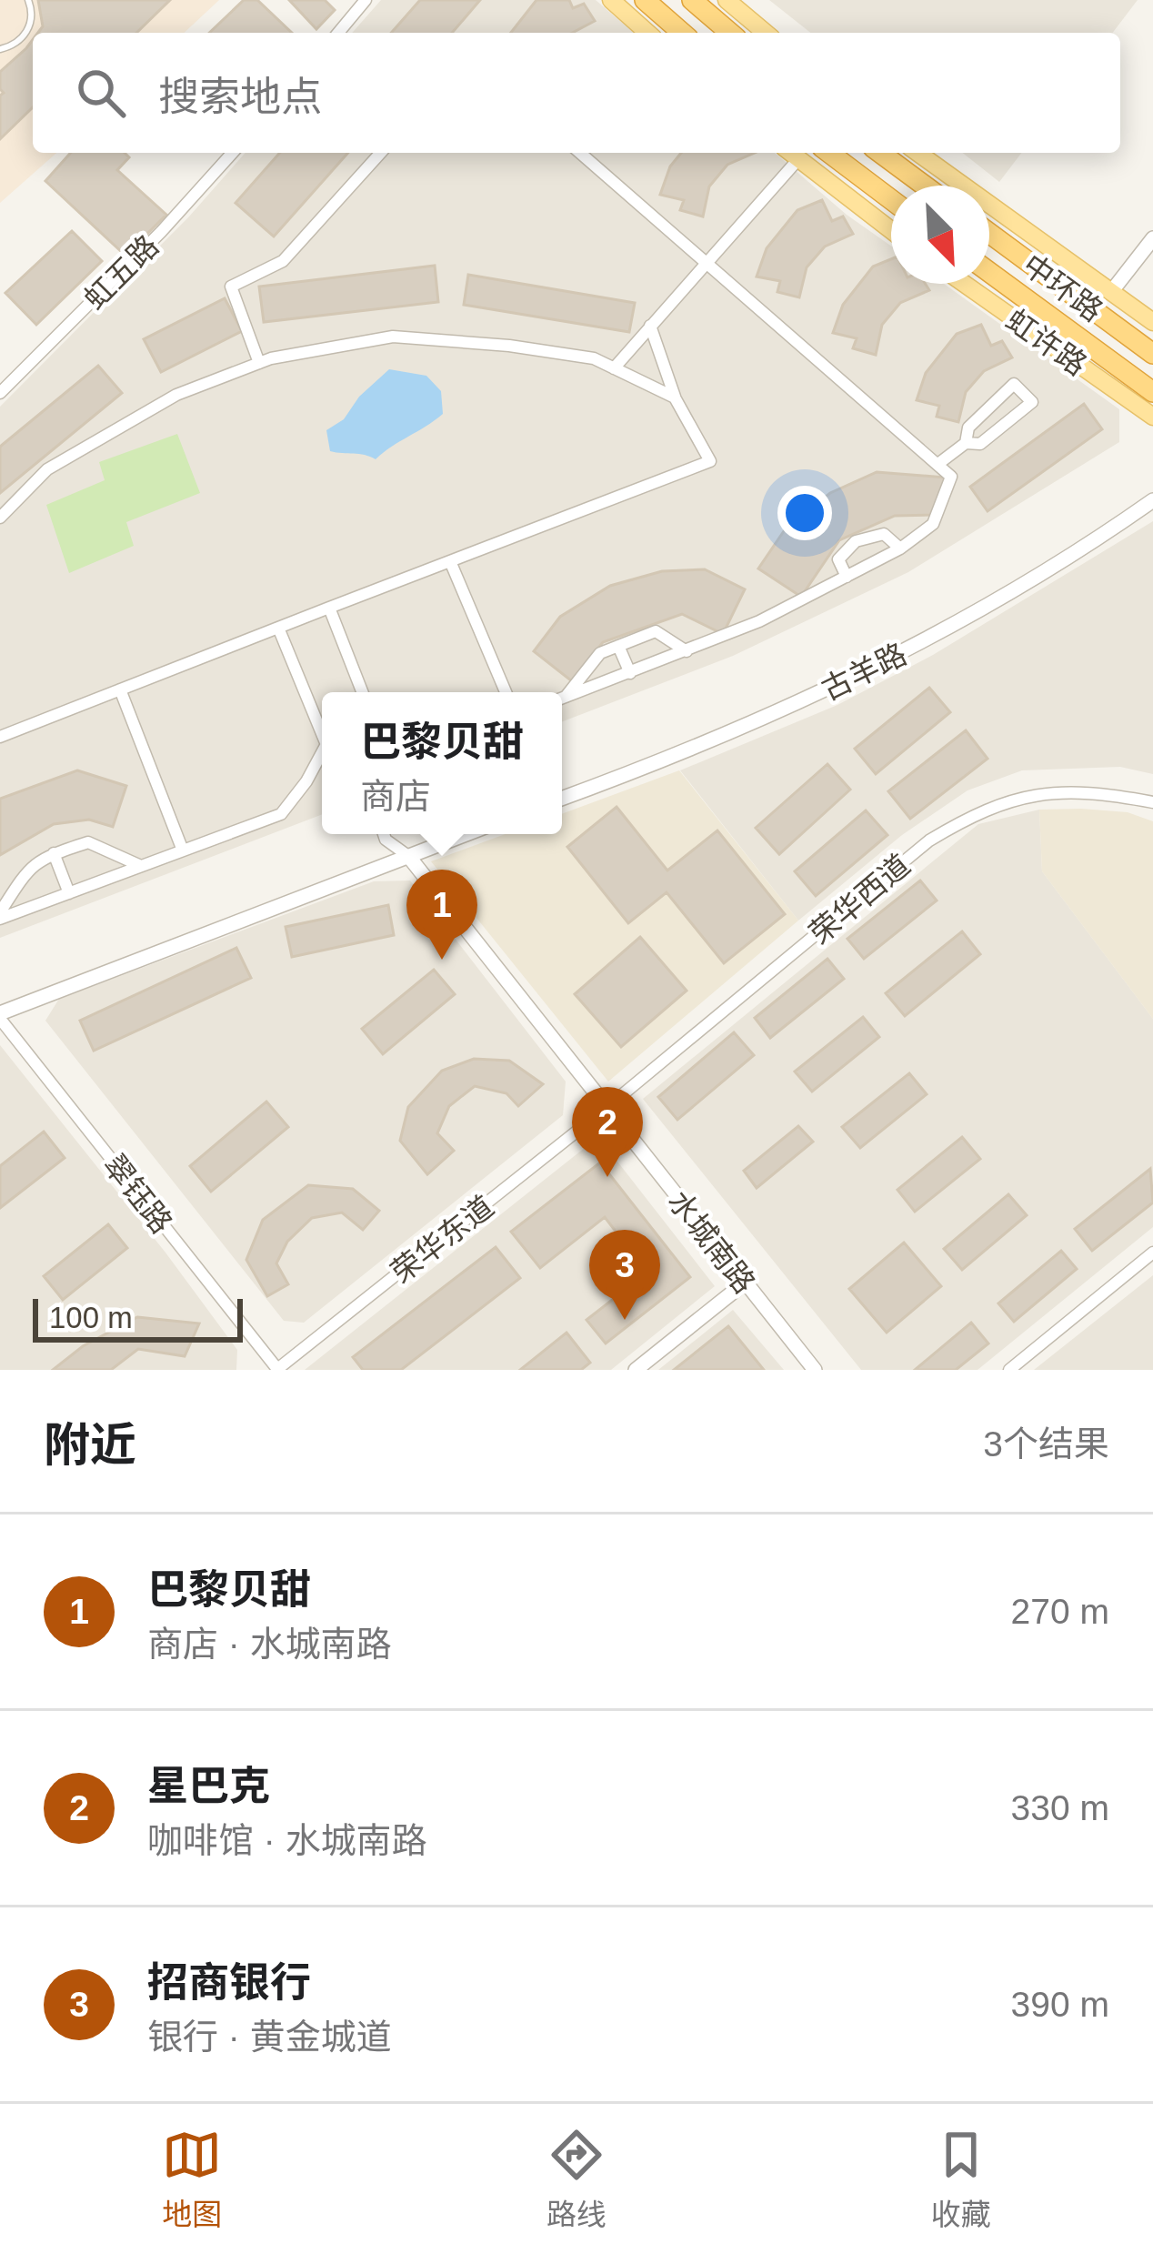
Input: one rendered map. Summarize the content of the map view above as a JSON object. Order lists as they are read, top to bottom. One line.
{"streets":{"highway":["中环路"],"main road":["虹许路"],"street":["虹五路","古羊路","荣华西道","翠钰路","荣华东道","水城南路"]},"crossings":[["荣华西道","荣华东道"],["荣华西道","水城南路"],["翠钰路","荣华东道"],["荣华东道","水城南路"]],"scale_bar":"100 m","north":"bottom right","page":{"search":"搜索地点","popup":["巴黎贝甜","商店"],"pins":["1","2","3"],"scale":"100 m","heading":["附近","3个结果"],"list":[{"mark":"1","name":"巴黎贝甜","note":"商店 · 水城南路","value":"270 m"},{"mark":"2","name":"星巴克","note":"咖啡馆 · 水城南路","value":"330 m"},{"mark":"3","name":"招商银行","note":"银行 · 黄金城道","value":"390 m"}],"nav":["地图","路线","收藏"]}}
